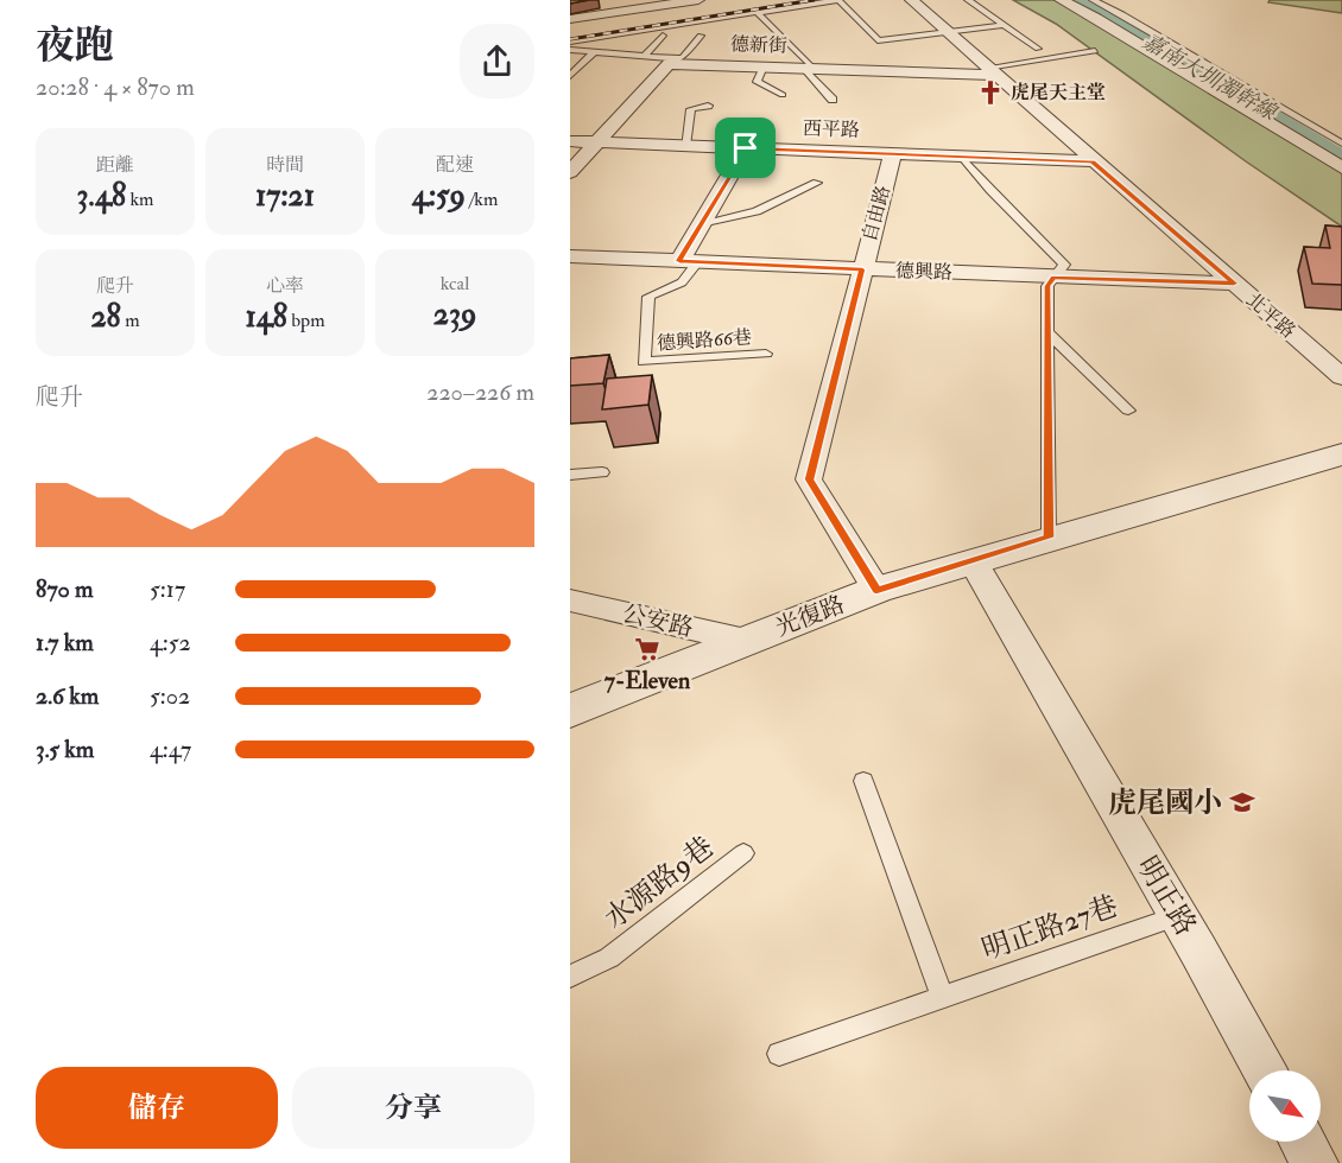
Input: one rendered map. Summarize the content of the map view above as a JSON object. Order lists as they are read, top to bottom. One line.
{"streets":{"street":["德新街","西平路","自由路","德興路","北平路","光復路","公安路","明正路"],"lane":["德興路66巷","水源路9巷","明正路27巷"]},"crossings":[["德新街","北平路"],["西平路","自由路"],["西平路","北平路"],["自由路","德興路"],["自由路","光復路"],["德興路","北平路"],["德興路","德興路66巷"],["光復路","公安路"],["光復路","明正路"],["明正路","明正路27巷"]],"water":["嘉南大圳濁幹線"],"places":{"church":["虎尾天主堂"],"supermarket":["7-Eleven"],"school or university":["虎尾國小"]},"north":"bottom right","page":{"heading":["夜跑","20:28 · 4 × 870 m"],"stats":[["距離","3.48 km"],["時間","17:21"],["配速","4:59 /km"],["爬升","28 m"],["心率","148 bpm"],["kcal","239"]],"chart":["爬升","220–226 m"],"list":[{"name":"870 m","note":"5:17"},{"name":"1.7 km","note":"4:52"},{"name":"2.6 km","note":"5:02"},{"name":"3.5 km","note":"4:47"}],"buttons":["儲存","分享"]}}
